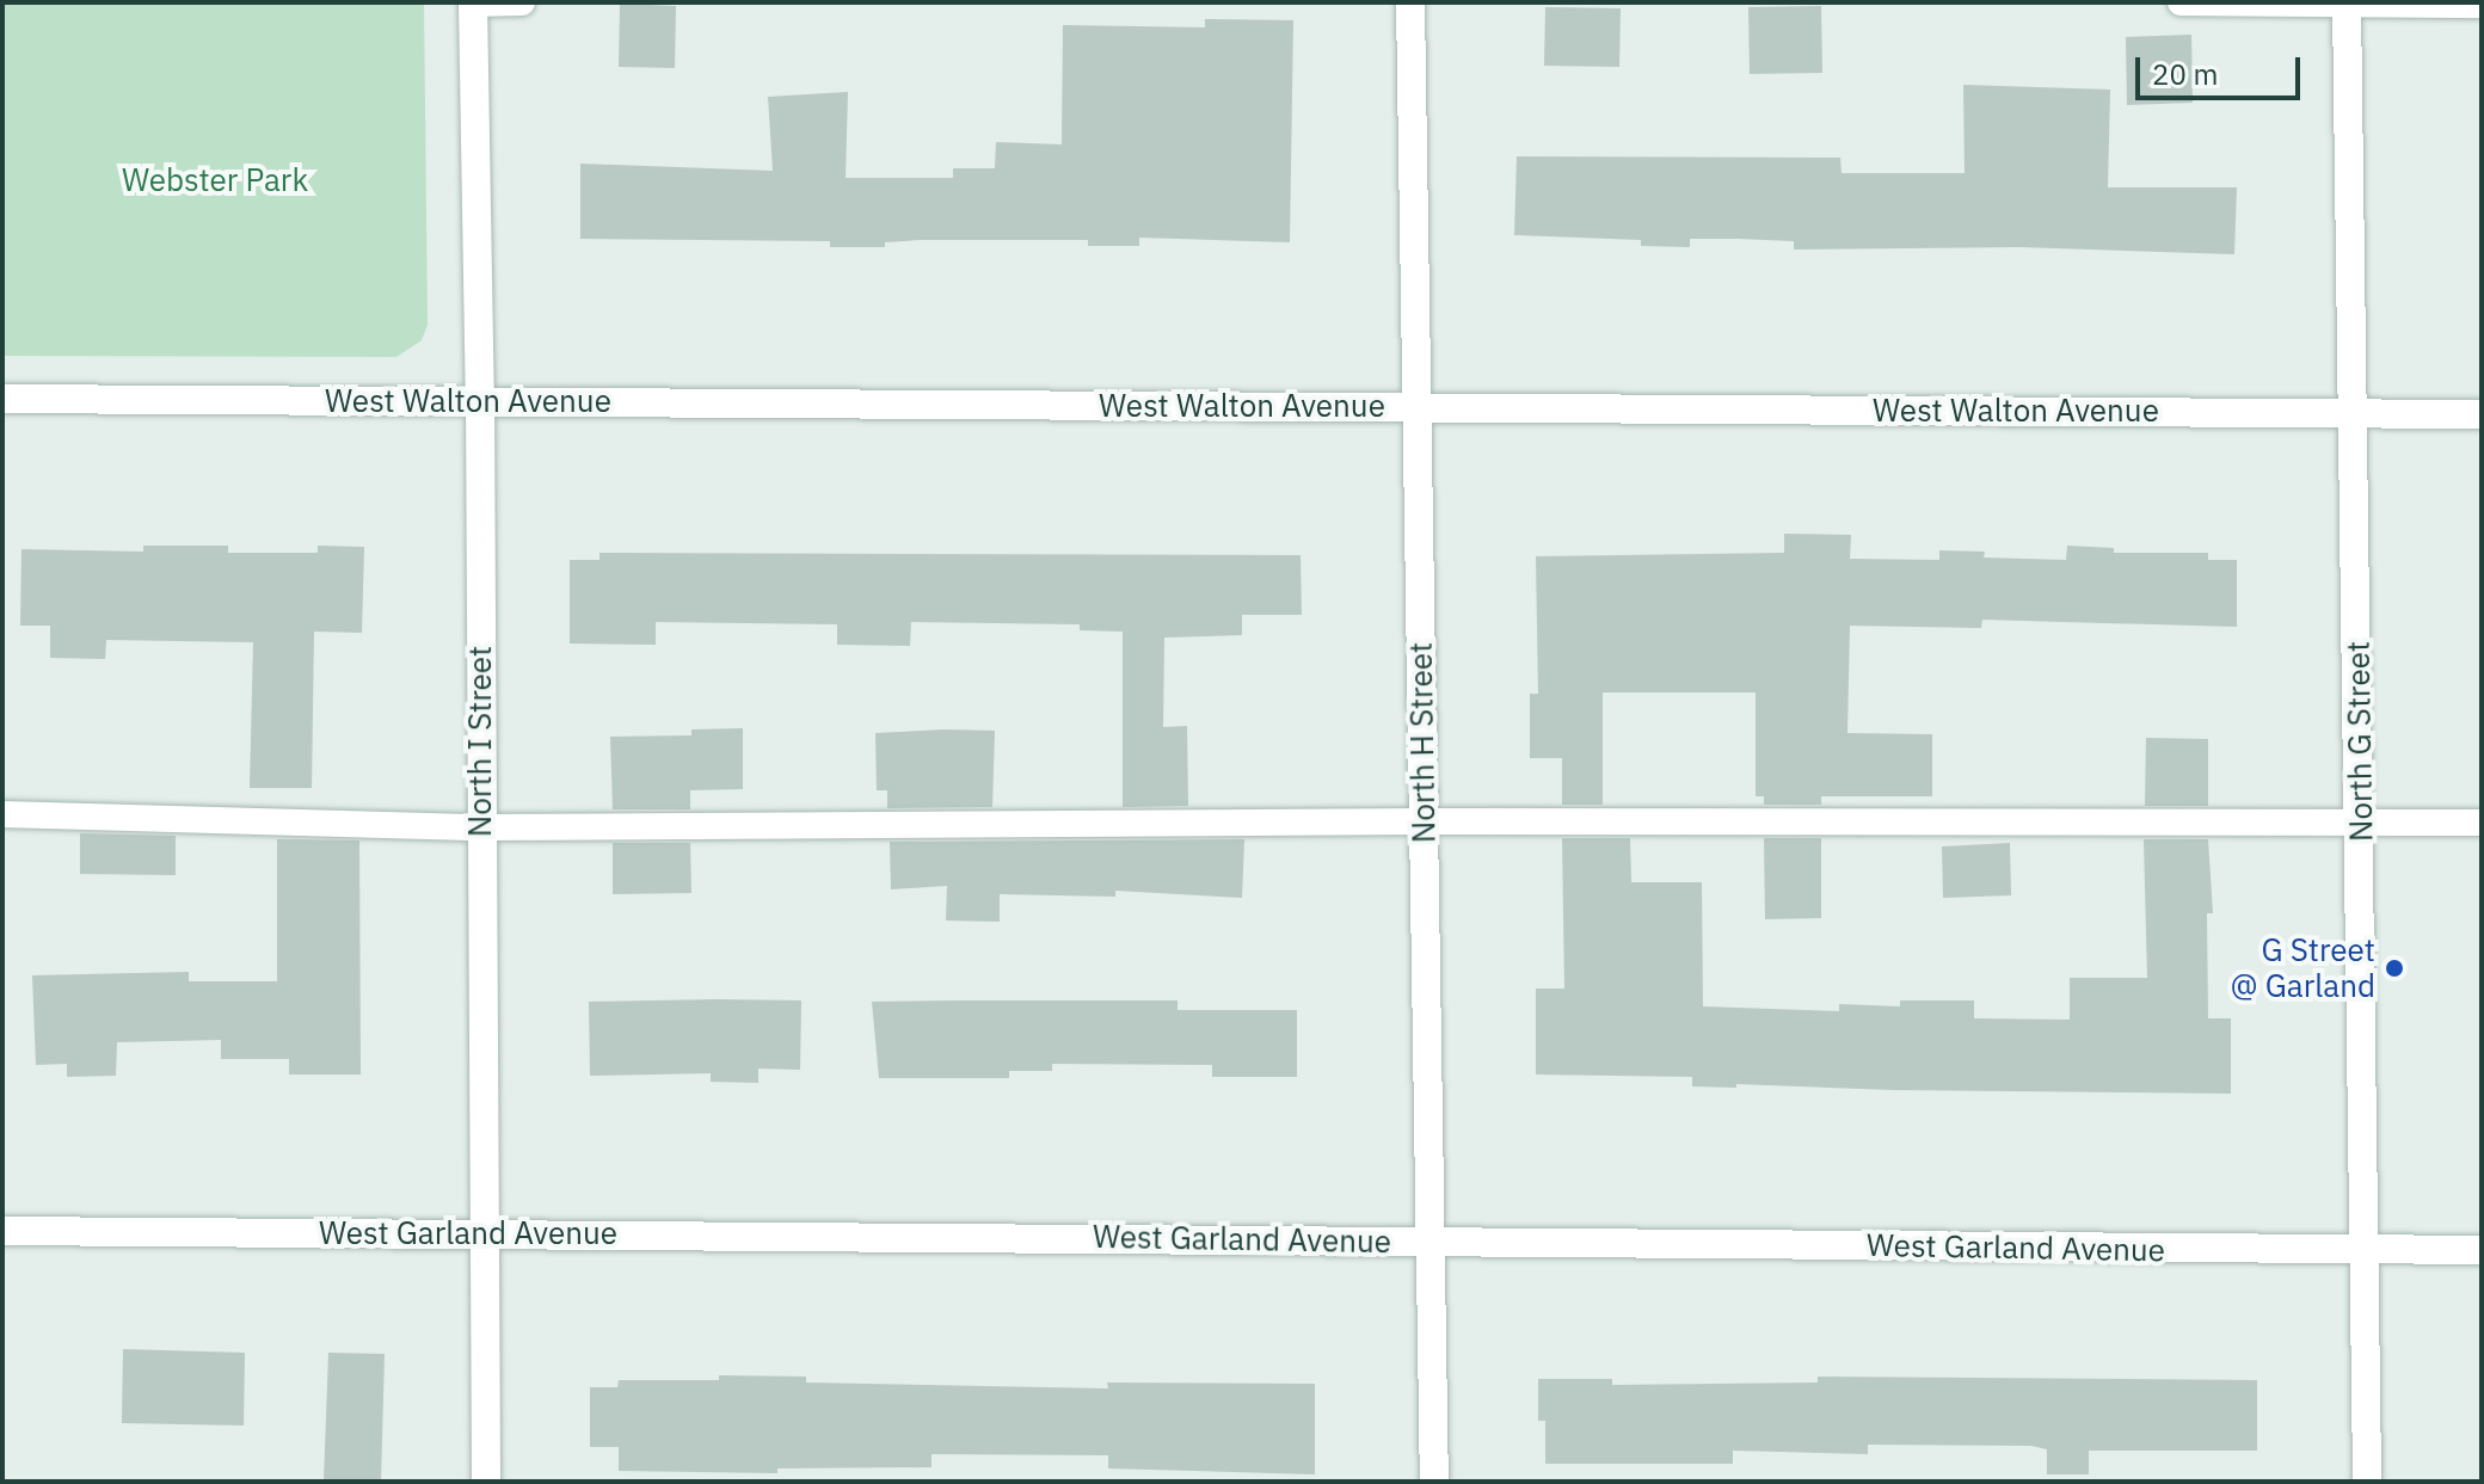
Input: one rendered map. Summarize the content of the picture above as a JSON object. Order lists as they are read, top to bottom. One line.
{"streets":{"street":["West Walton Avenue","North I Street","North G Street","North H Street","West Garland Avenue"]},"crossings":[["West Walton Avenue","North I Street"],["West Walton Avenue","North G Street"],["West Walton Avenue","North H Street"],["North I Street","West Garland Avenue"],["North G Street","West Garland Avenue"],["North H Street","West Garland Avenue"]],"parks":["Webster Park"],"places":["G Street @ Garland"],"scale_bar":"20 m"}
